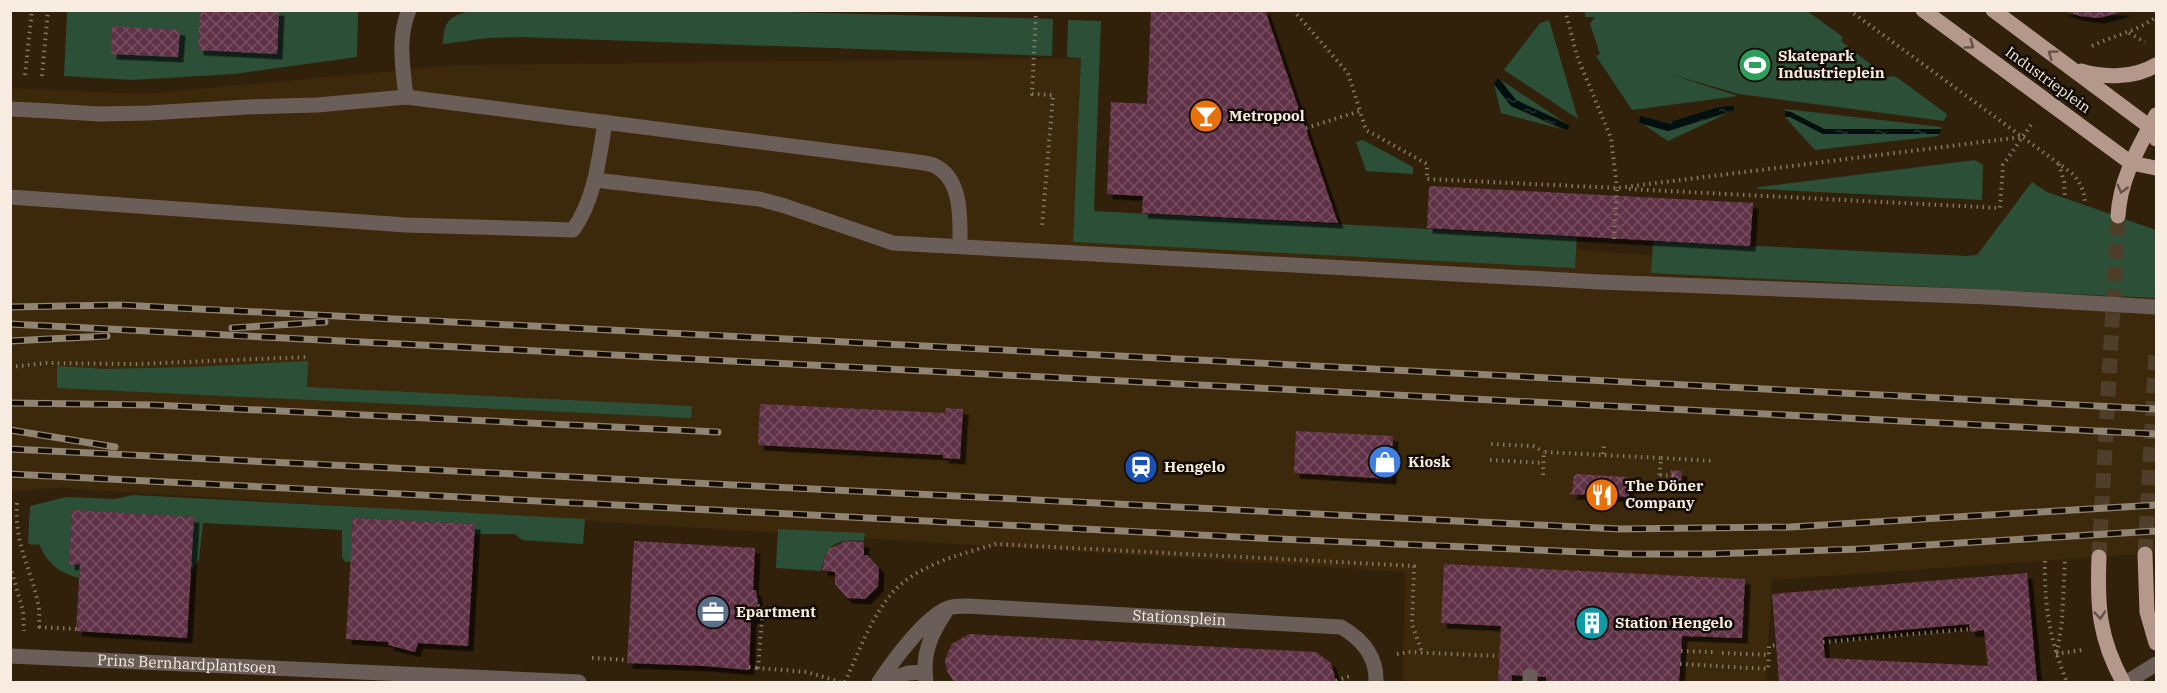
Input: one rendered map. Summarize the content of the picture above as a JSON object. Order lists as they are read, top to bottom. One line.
{"streets":{"main road":["Industrieplein"],"street":["Stationsplein","Prins Bernhardplantsoen"]},"places":{"sports":["Skatepark Industrieplein"],"bar":["Metropool"],"shop":["Kiosk"],"station":["Hengelo"],"restaurant":["The Döner Company"],"office":["Epartment"],"building":["Station Hengelo"]}}
